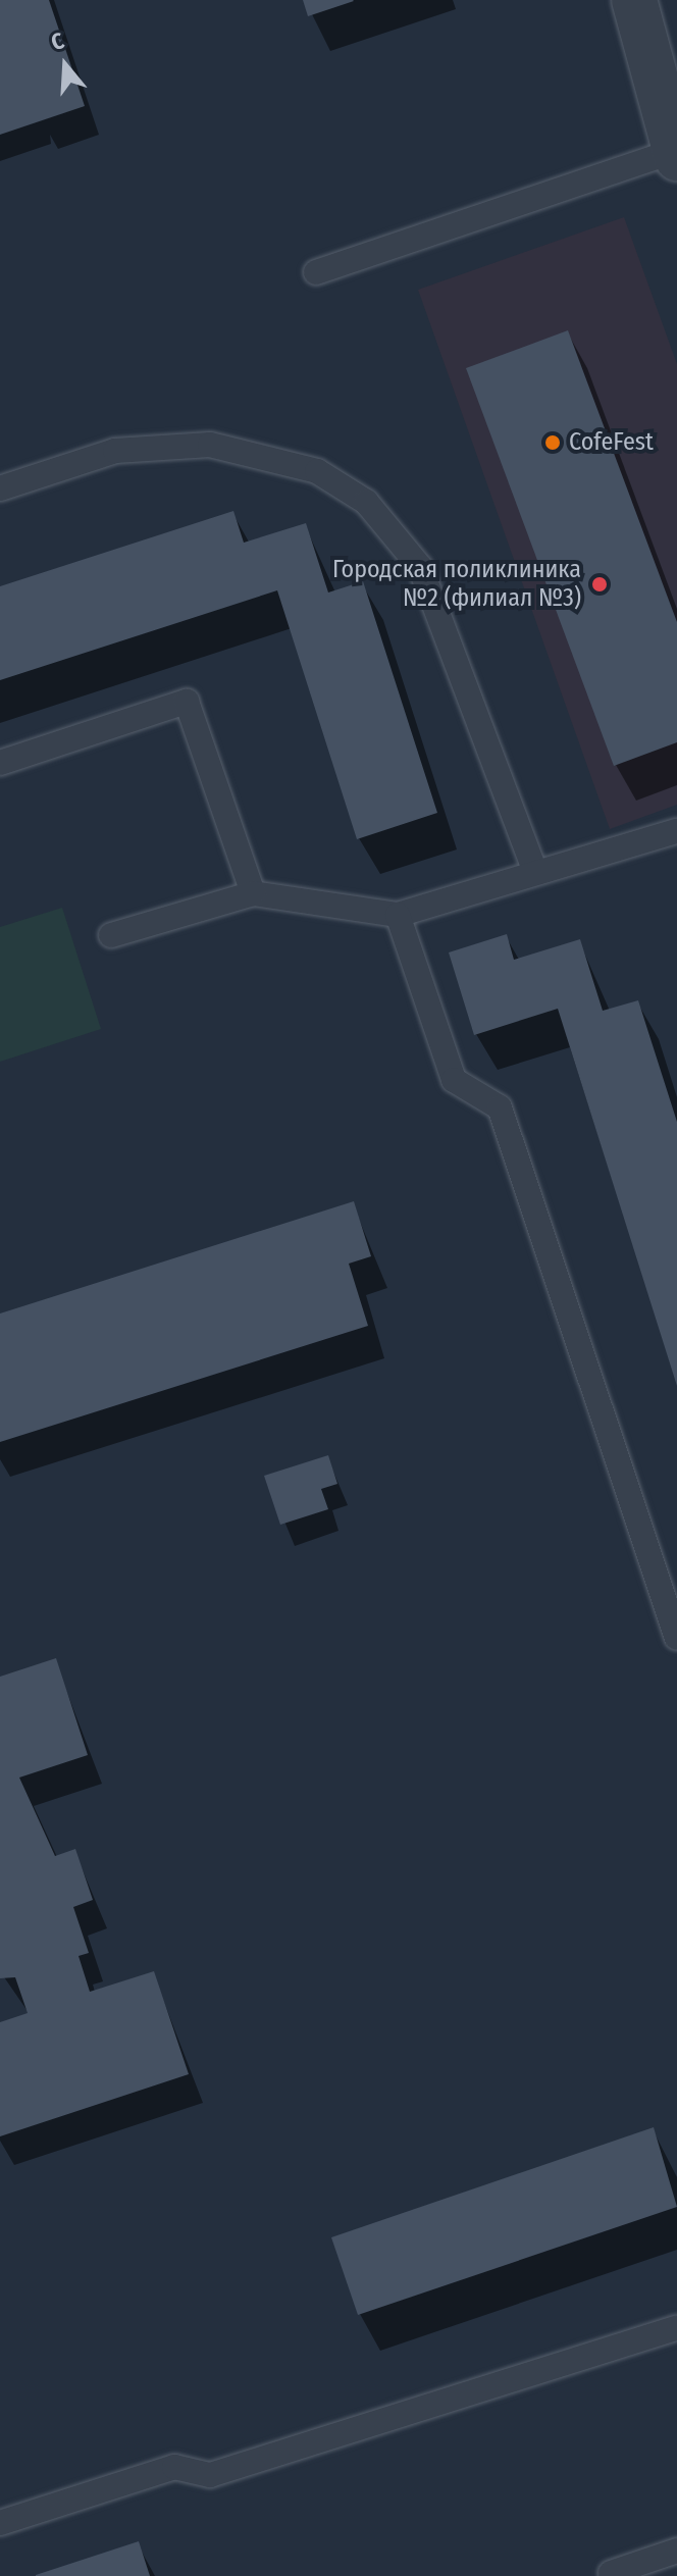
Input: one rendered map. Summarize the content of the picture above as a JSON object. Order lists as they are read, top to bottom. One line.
{"places":["CofeFest","Городская поликлиника №2 (филиал №3)"],"north":"top"}
